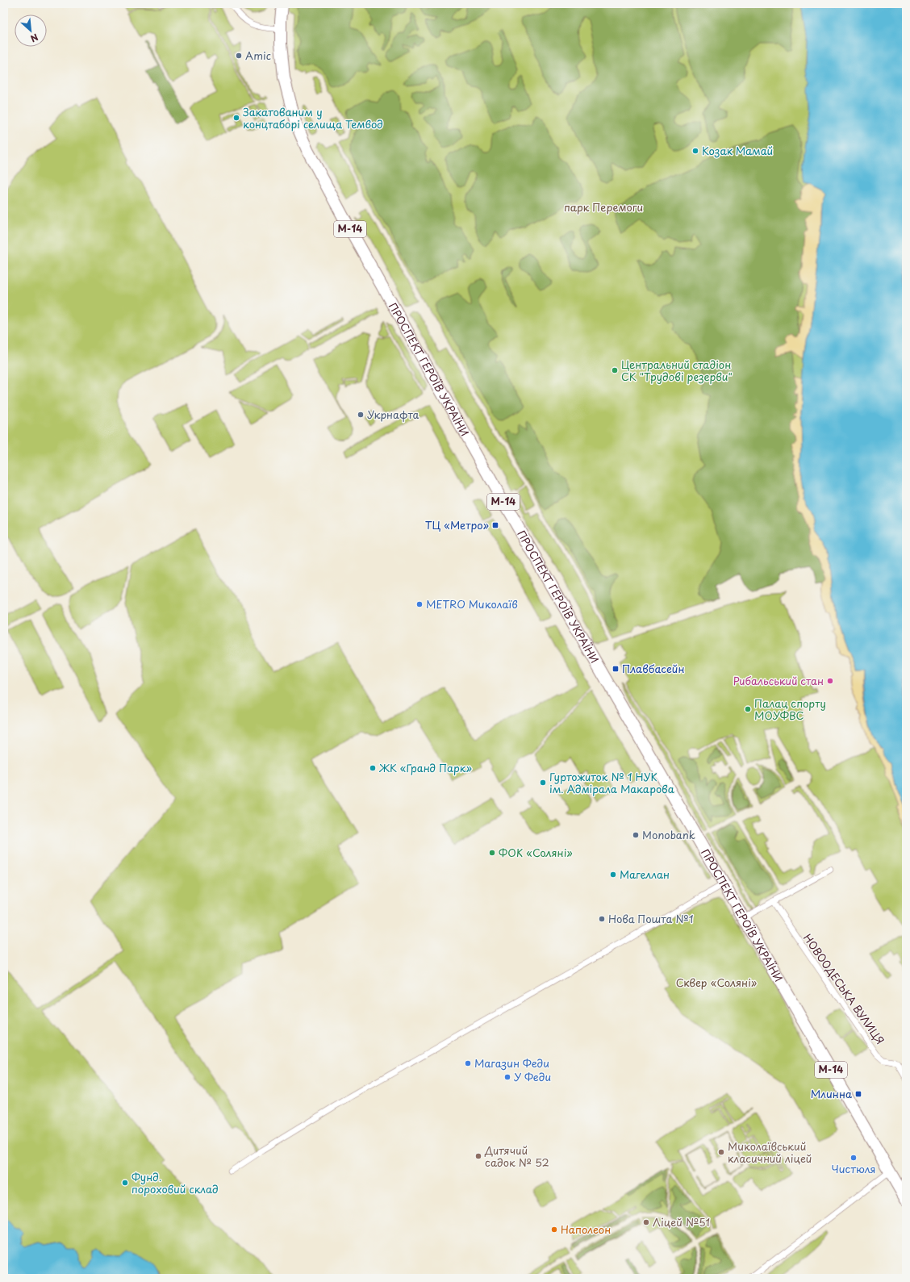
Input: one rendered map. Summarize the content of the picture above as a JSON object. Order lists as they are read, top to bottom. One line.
{"streets":{"highway":["М-14","ПРОСПЕКТ ГЕРОЇВ УКРАЇНИ"],"street":["НОВООДЕСЬКА ВУЛИЦЯ"]},"crossings":[["М-14","ПРОСПЕКТ ГЕРОЇВ УКРАЇНИ"]],"parks":["парк Перемоги","Сквер «Соляні»"],"places":{"other":["Amic","Закатованим у концтаборі селища Темвод","Козак Мамай","Центральний стадіон СК \"Трудові резерви\"","Укрнафта","METRO Миколаїв","Рибальський стан","Палац спорту МОУФВС","ЖК «Гранд Парк»","Гуртожиток № 1 НУК ім. Адмірала Макарова","Monobank","ФОК «Соляні»","Магеллан","Нова Пошта №1","Магазин Феди","У Феди","Миколаївський класичний ліцей","Дитячий садок № 52","Чистюля","Фунд. пороховий склад","Ліцей №51","Наполеон"],"transit":["ТЦ «Метро»","Плавбасейн","Млинна"]},"north":"bottom right"}
